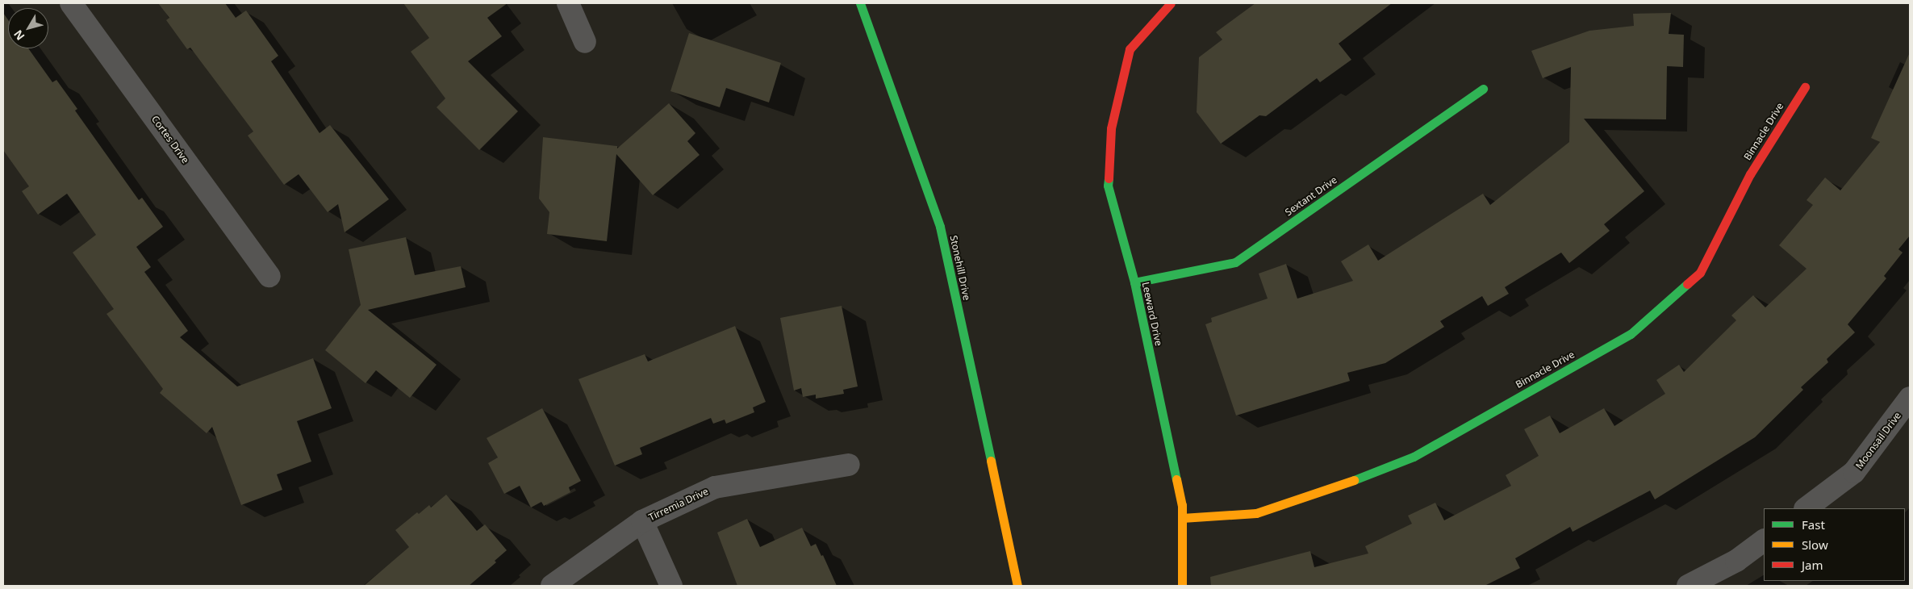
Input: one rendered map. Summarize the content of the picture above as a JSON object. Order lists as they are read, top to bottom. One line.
{"streets":{"street":["Binnacle Drive","Cortes Drive","Sextant Drive","Stonehill Drive","Leeward Drive","Moonsail Drive","Tirremia Drive"]},"crossings":[["Binnacle Drive","Leeward Drive"],["Sextant Drive","Leeward Drive"]],"legend":["Fast","Slow","Jam"],"north":"bottom left"}
